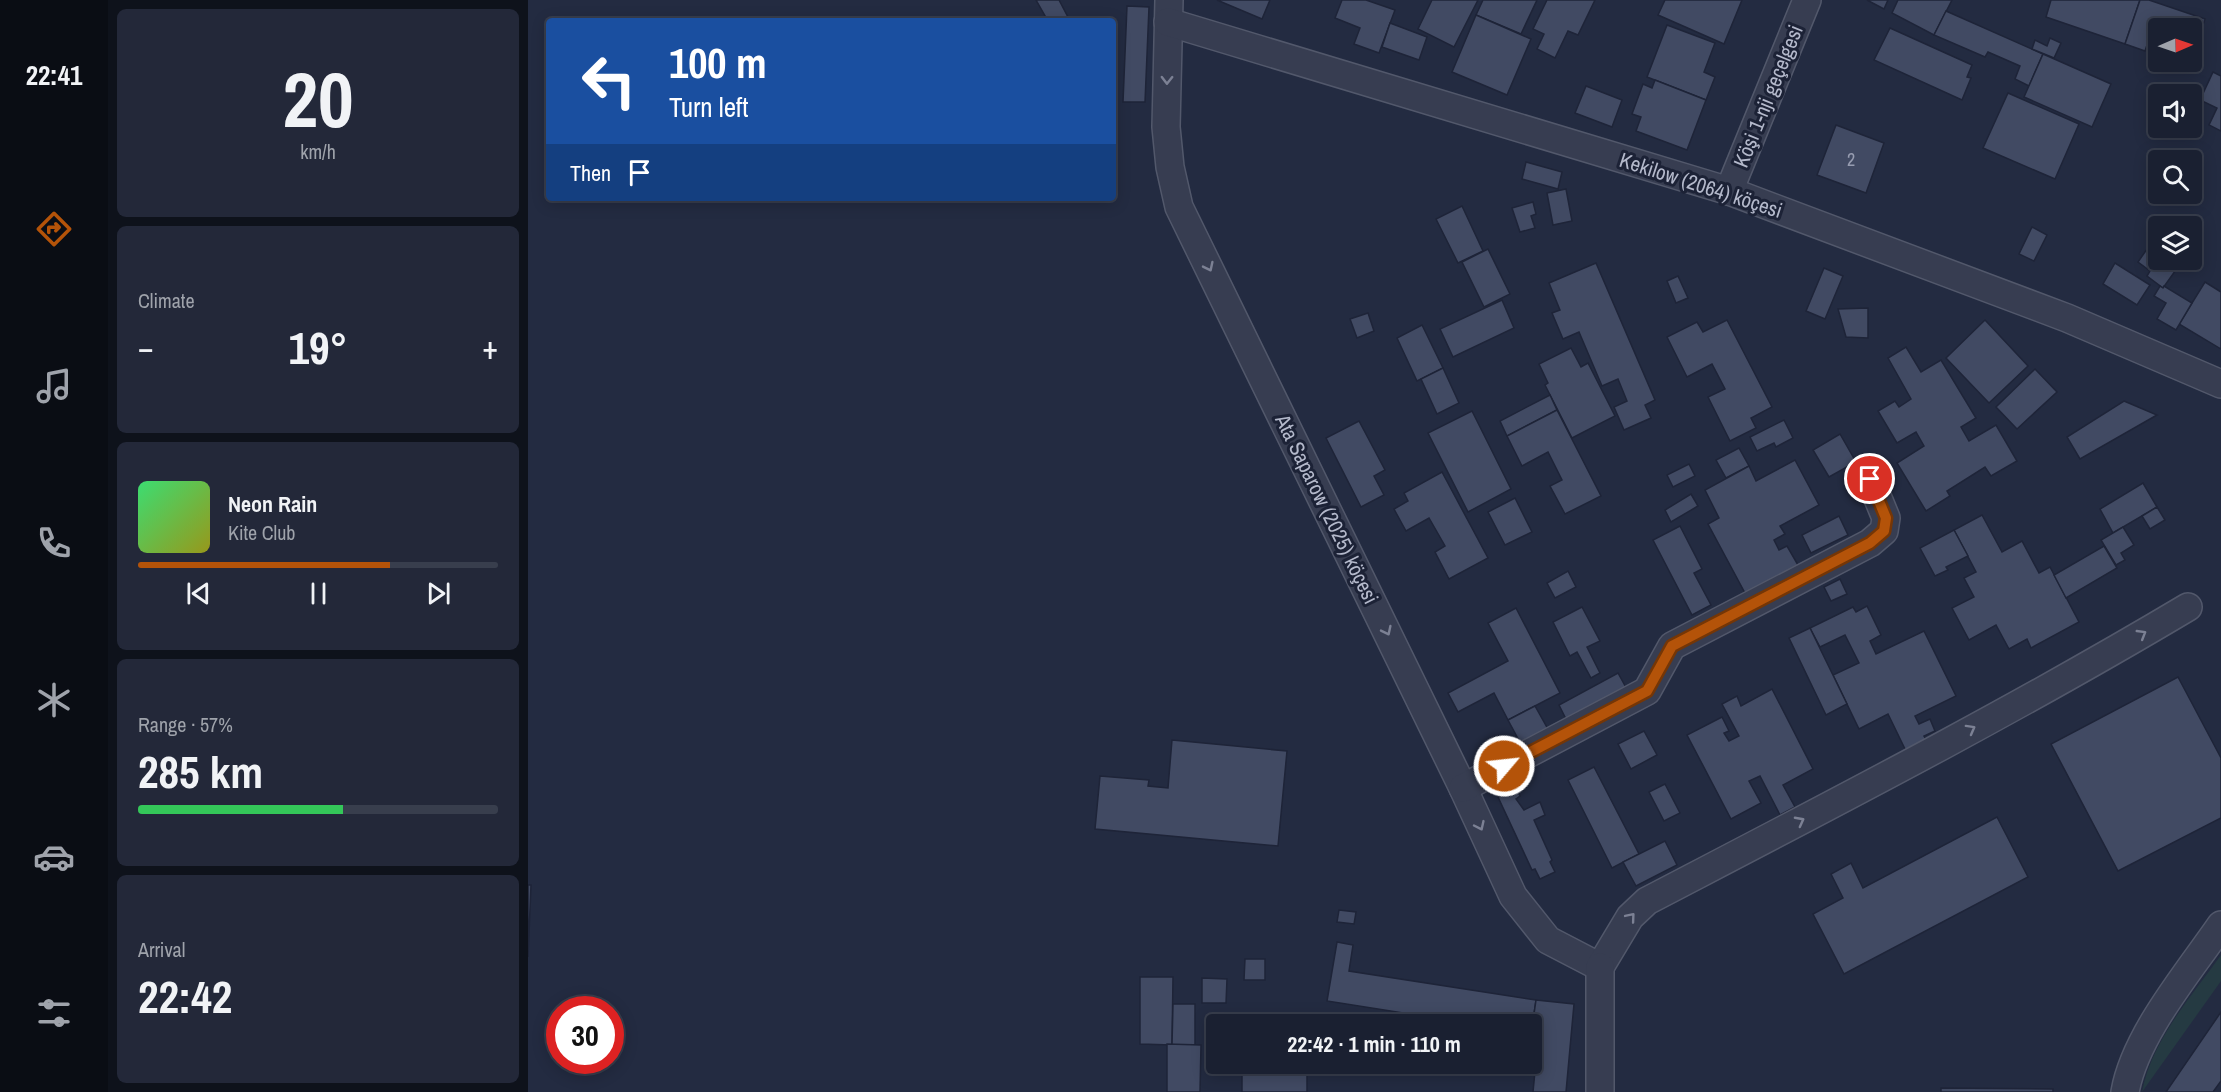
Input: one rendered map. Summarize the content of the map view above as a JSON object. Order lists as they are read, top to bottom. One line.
{"streets":{"street":["Köşi 1-nji geçelgesi","Kekilow (2064) köçesi","Ata Saparow (2025) köçesi"]},"crossings":[["Köşi 1-nji geçelgesi","Kekilow (2064) köçesi"],["Kekilow (2064) köçesi","Ata Saparow (2025) köçesi"]],"one_way":["Ata Saparow (2025) köçesi"],"house_numbers":["2"],"north":"right","page":{"tabs":"22:41","tile":[["20","km/h"],"Climate",["Range · 57%","285 km"],["Arrival","22:42"]],"turn":["100 m","Turn left"],"then":"Then","heat":["−","19°","+"],"song":["Neon Rain","Kite Club"],"limit":"30","trip":"22:42 · 1 min · 110 m"}}
